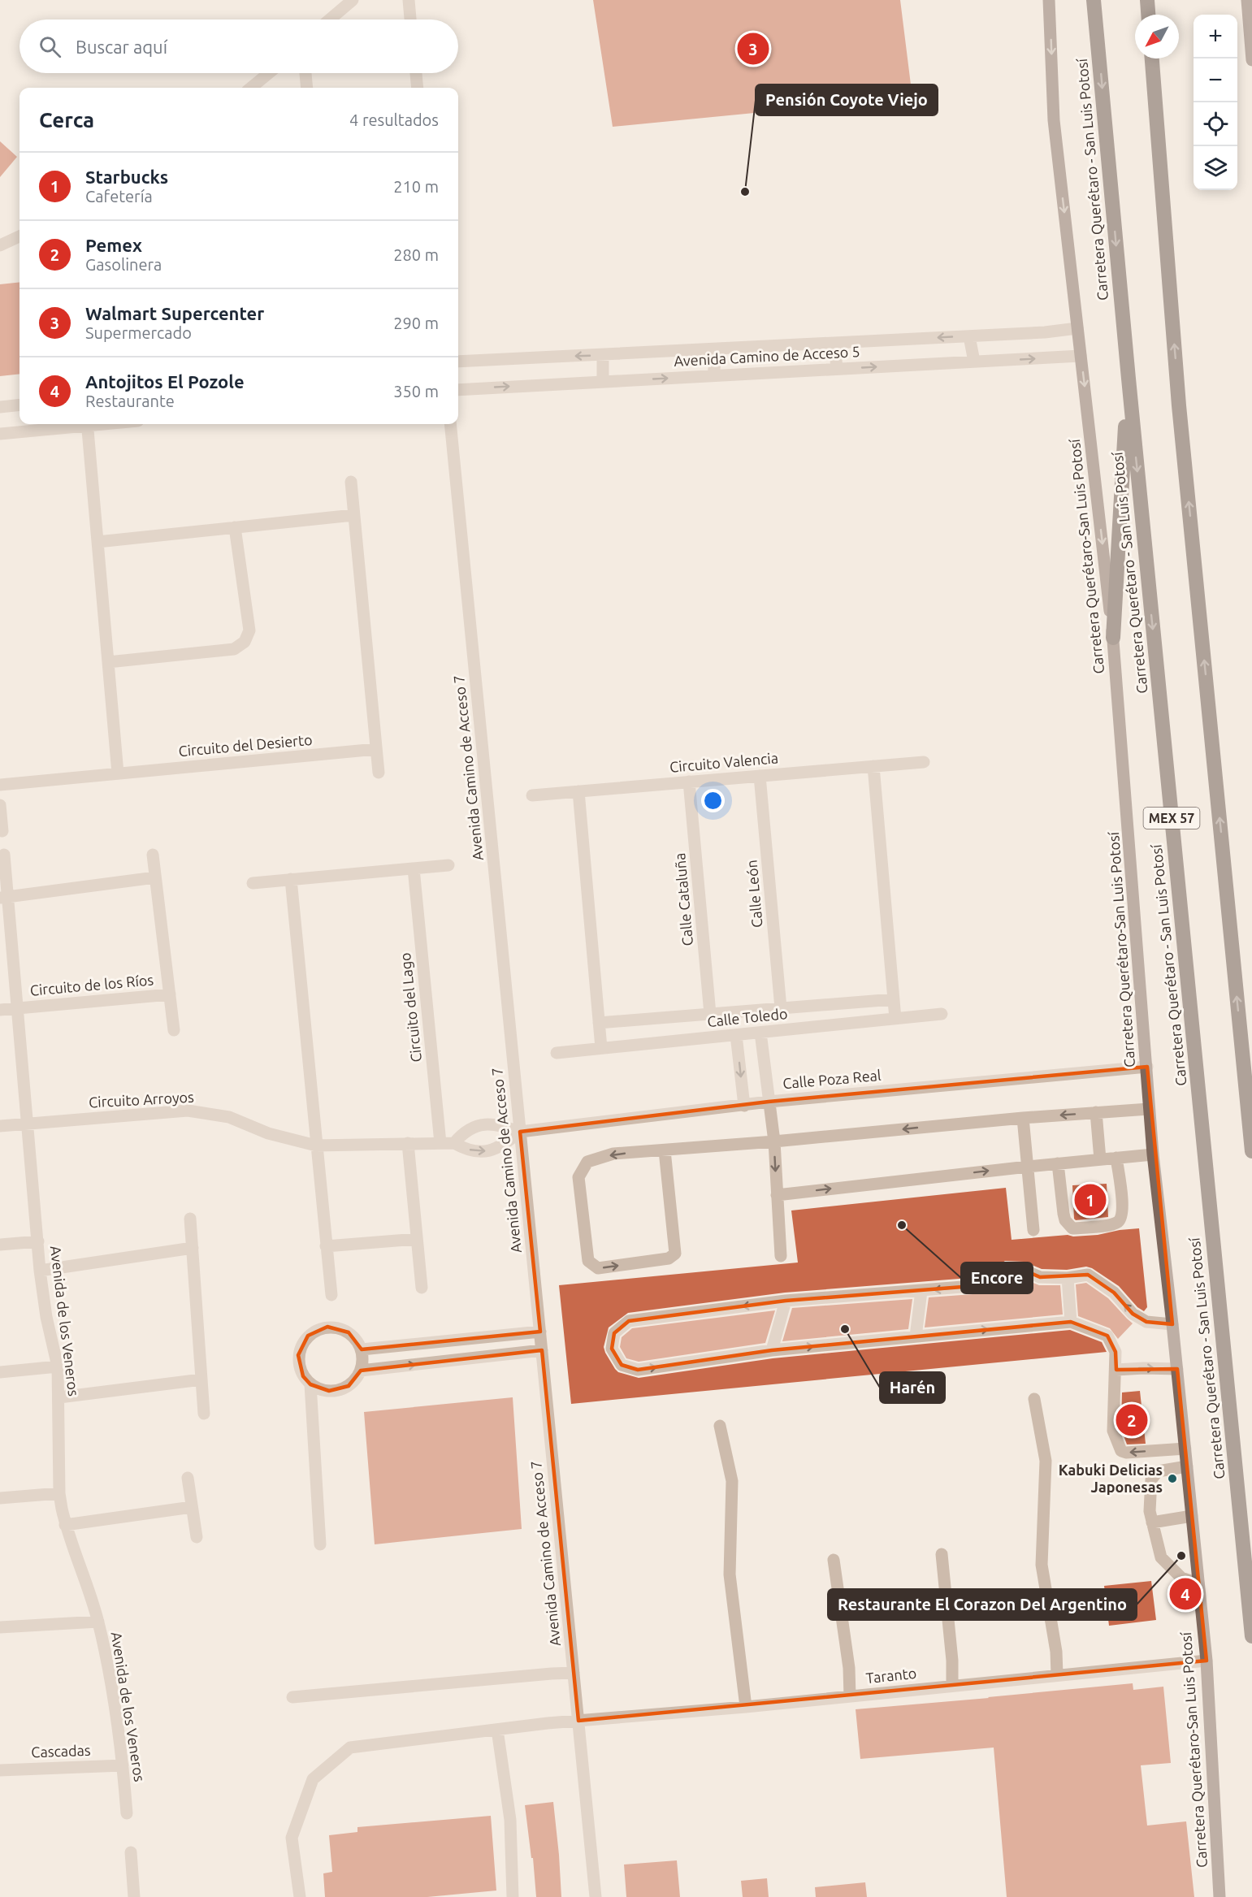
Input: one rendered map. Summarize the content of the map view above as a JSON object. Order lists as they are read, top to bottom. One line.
{"streets":{"highway":["Carretera Querétaro - San Luis Potosí","MEX 57"],"main road":["Carretera Querétaro-San Luis Potosí"],"street":["Avenida Camino de Acceso 5","Circuito del Desierto","Circuito Valencia","Avenida Camino de Acceso 7","Calle León","Calle Cataluña","Circuito de los Ríos","Circuito del Lago","Calle Toledo","Calle Poza Real","Circuito Arroyos","Avenida de los Veneros","Taranto","Cascadas"]},"crossings":[["Avenida Camino de Acceso 5","Carretera Querétaro-San Luis Potosí"],["Carretera Querétaro-San Luis Potosí","Calle Poza Real"],["Carretera Querétaro-San Luis Potosí","Taranto"],["Circuito Valencia","Calle León"],["Circuito Valencia","Calle Cataluña"],["Avenida Camino de Acceso 7","Calle Poza Real"],["Avenida Camino de Acceso 7","Circuito Arroyos"],["Avenida Camino de Acceso 7","Taranto"],["Calle León","Calle Toledo"],["Calle Cataluña","Calle Toledo"],["Circuito de los Ríos","Avenida de los Veneros"],["Circuito del Lago","Circuito Arroyos"],["Calle Poza Real","Circuito Arroyos"],["Circuito Arroyos","Avenida de los Veneros"],["Avenida de los Veneros","Cascadas"]],"places":["Pensión Coyote Viejo","Encore","Harén","Kabuki Delicias Japonesas","Restaurante El Corazon Del Argentino"],"north":"bottom left","page":{"map_buttons":["+","−"],"search":"Buscar aquí","pins":["3","1","2","4"],"heading":["Cerca","4 resultados"],"list":[{"mark":"1","name":"Starbucks","note":"Cafetería","value":"210 m"},{"mark":"2","name":"Pemex","note":"Gasolinera","value":"280 m"},{"mark":"3","name":"Walmart Supercenter","note":"Supermercado","value":"290 m"},{"mark":"4","name":"Antojitos El Pozole","note":"Restaurante","value":"350 m"}]}}
